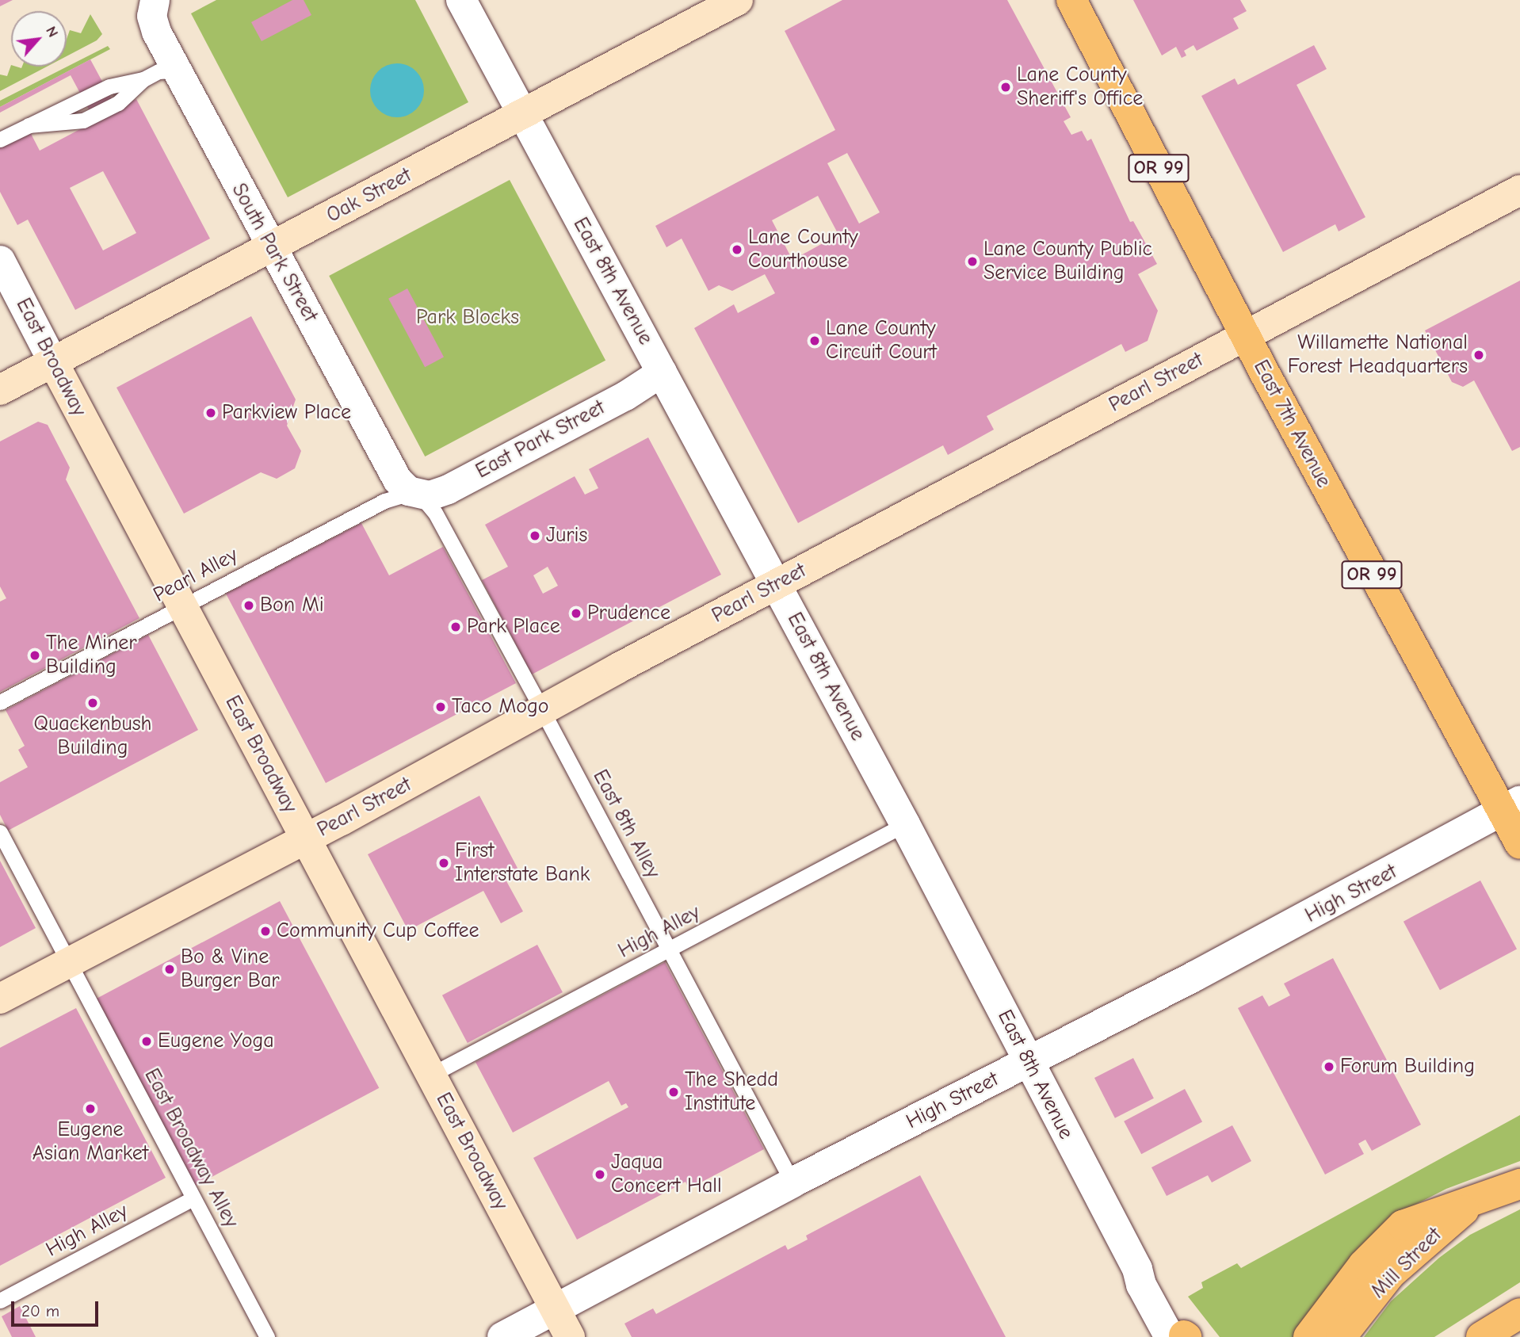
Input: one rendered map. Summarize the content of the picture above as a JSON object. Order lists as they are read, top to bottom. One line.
{"streets":{"main road":["OR 99","Oak Street","East Broadway","Pearl Street","East 7th Avenue","Mill Street"],"street":["South Park Street","East 8th Avenue","East Park Street","High Street"],"lane":["Pearl Alley","East 8th Alley","High Alley","East Broadway Alley"]},"crossings":[["Oak Street","South Park Street"],["Oak Street","East 8th Avenue"],["Oak Street","East Broadway"],["South Park Street","East Park Street"],["South Park Street","Pearl Alley"],["South Park Street","East 8th Alley"],["East 8th Avenue","Pearl Street"],["East 8th Avenue","East Park Street"],["East 8th Avenue","High Street"],["East 8th Avenue","High Alley"],["East Broadway","Pearl Street"],["East Broadway","Pearl Alley"],["East Broadway","High Street"],["East Broadway","High Alley"],["Pearl Street","East 7th Avenue"],["Pearl Street","East 8th Alley"],["Pearl Street","East Broadway Alley"],["East 7th Avenue","High Street"],["East Park Street","Pearl Alley"],["East Park Street","East 8th Alley"],["Pearl Alley","East 8th Alley"],["East 8th Alley","High Street"],["East 8th Alley","High Alley"],["High Alley","East Broadway Alley"]],"parks":["Park Blocks"],"places":["Lane County Sheriff's Office","Lane County Courthouse","Lane County Public Service Building","Lane County Circuit Court","Willamette National Forest Headquarters","Parkview Place","Juris","Bon Mi","Prudence","Park Place","The Miner Building","Quackenbush Building","Taco Mogo","First Interstate Bank","Community Cup Coffee","Bo & Vine Burger Bar","Eugene Yoga","Forum Building","The Shedd Institute","Eugene Asian Market","Jaqua Concert Hall"],"scale_bar":"20 m","north":"top right"}
